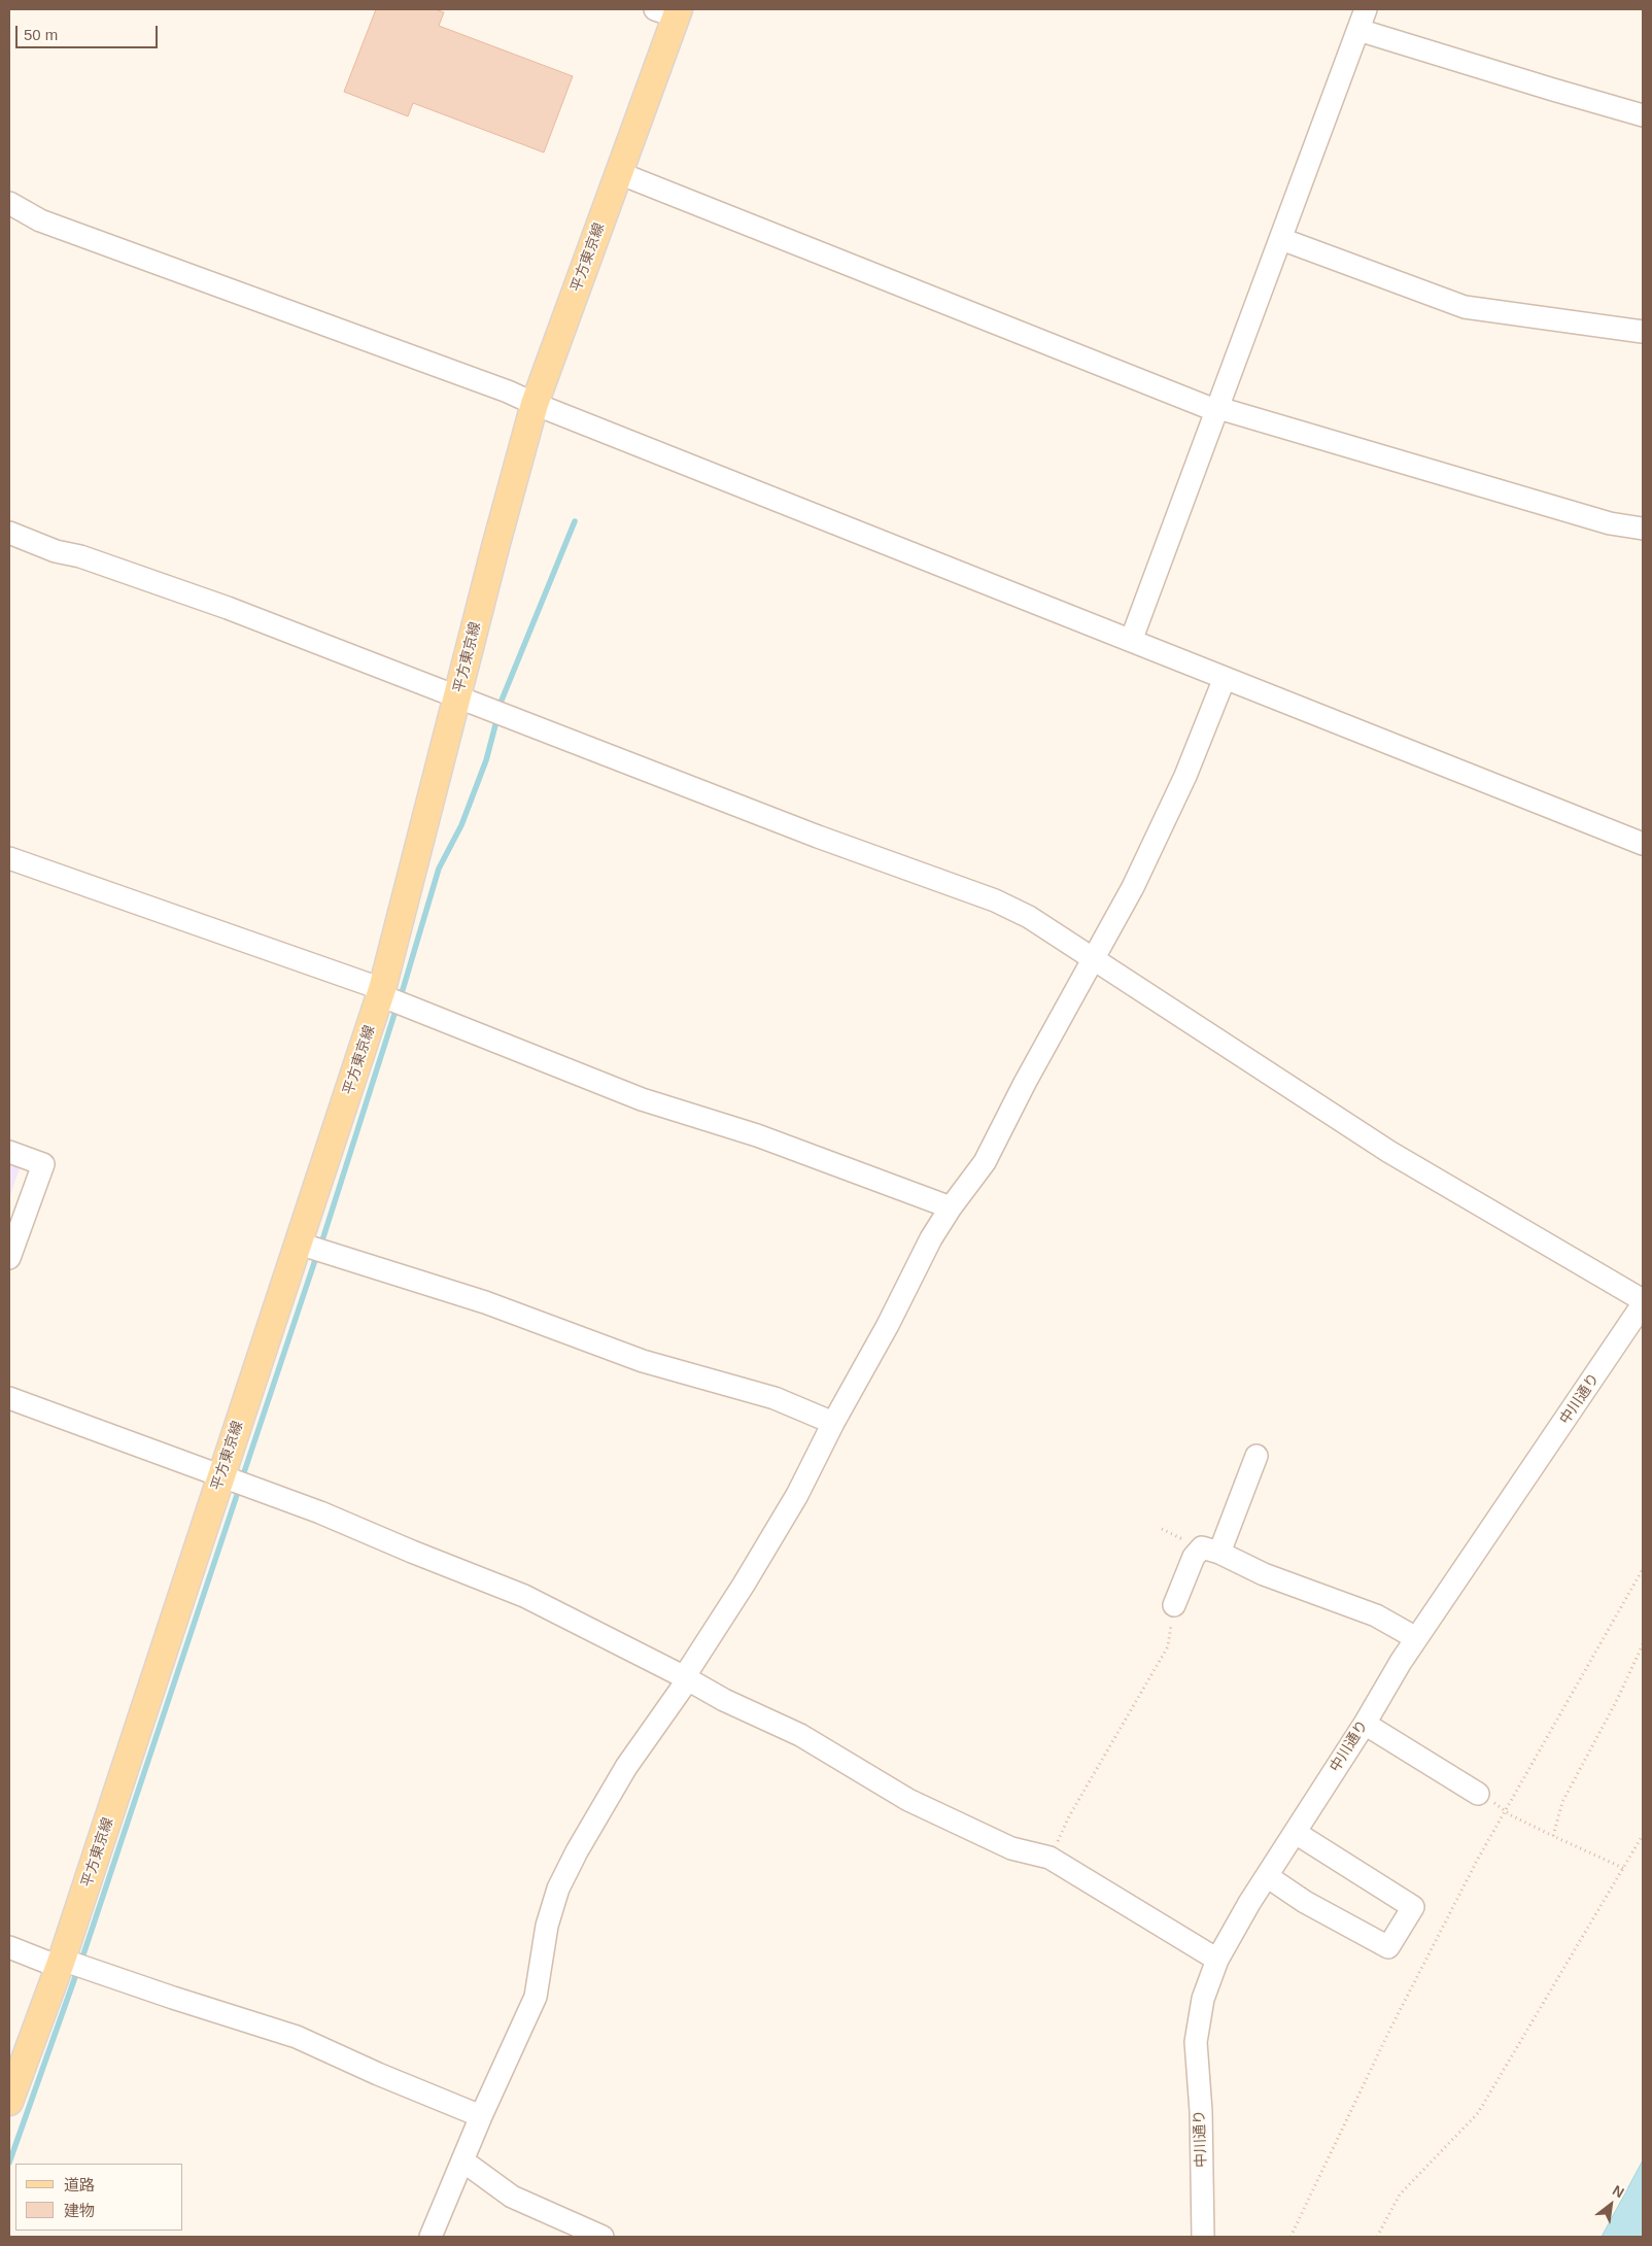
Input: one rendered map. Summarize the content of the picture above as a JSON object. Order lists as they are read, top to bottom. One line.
{"streets":{"main road":["平方東京線"],"street":["中川通り"]},"legend":["道路","建物"],"scale_bar":"50 m","north":"top right"}
